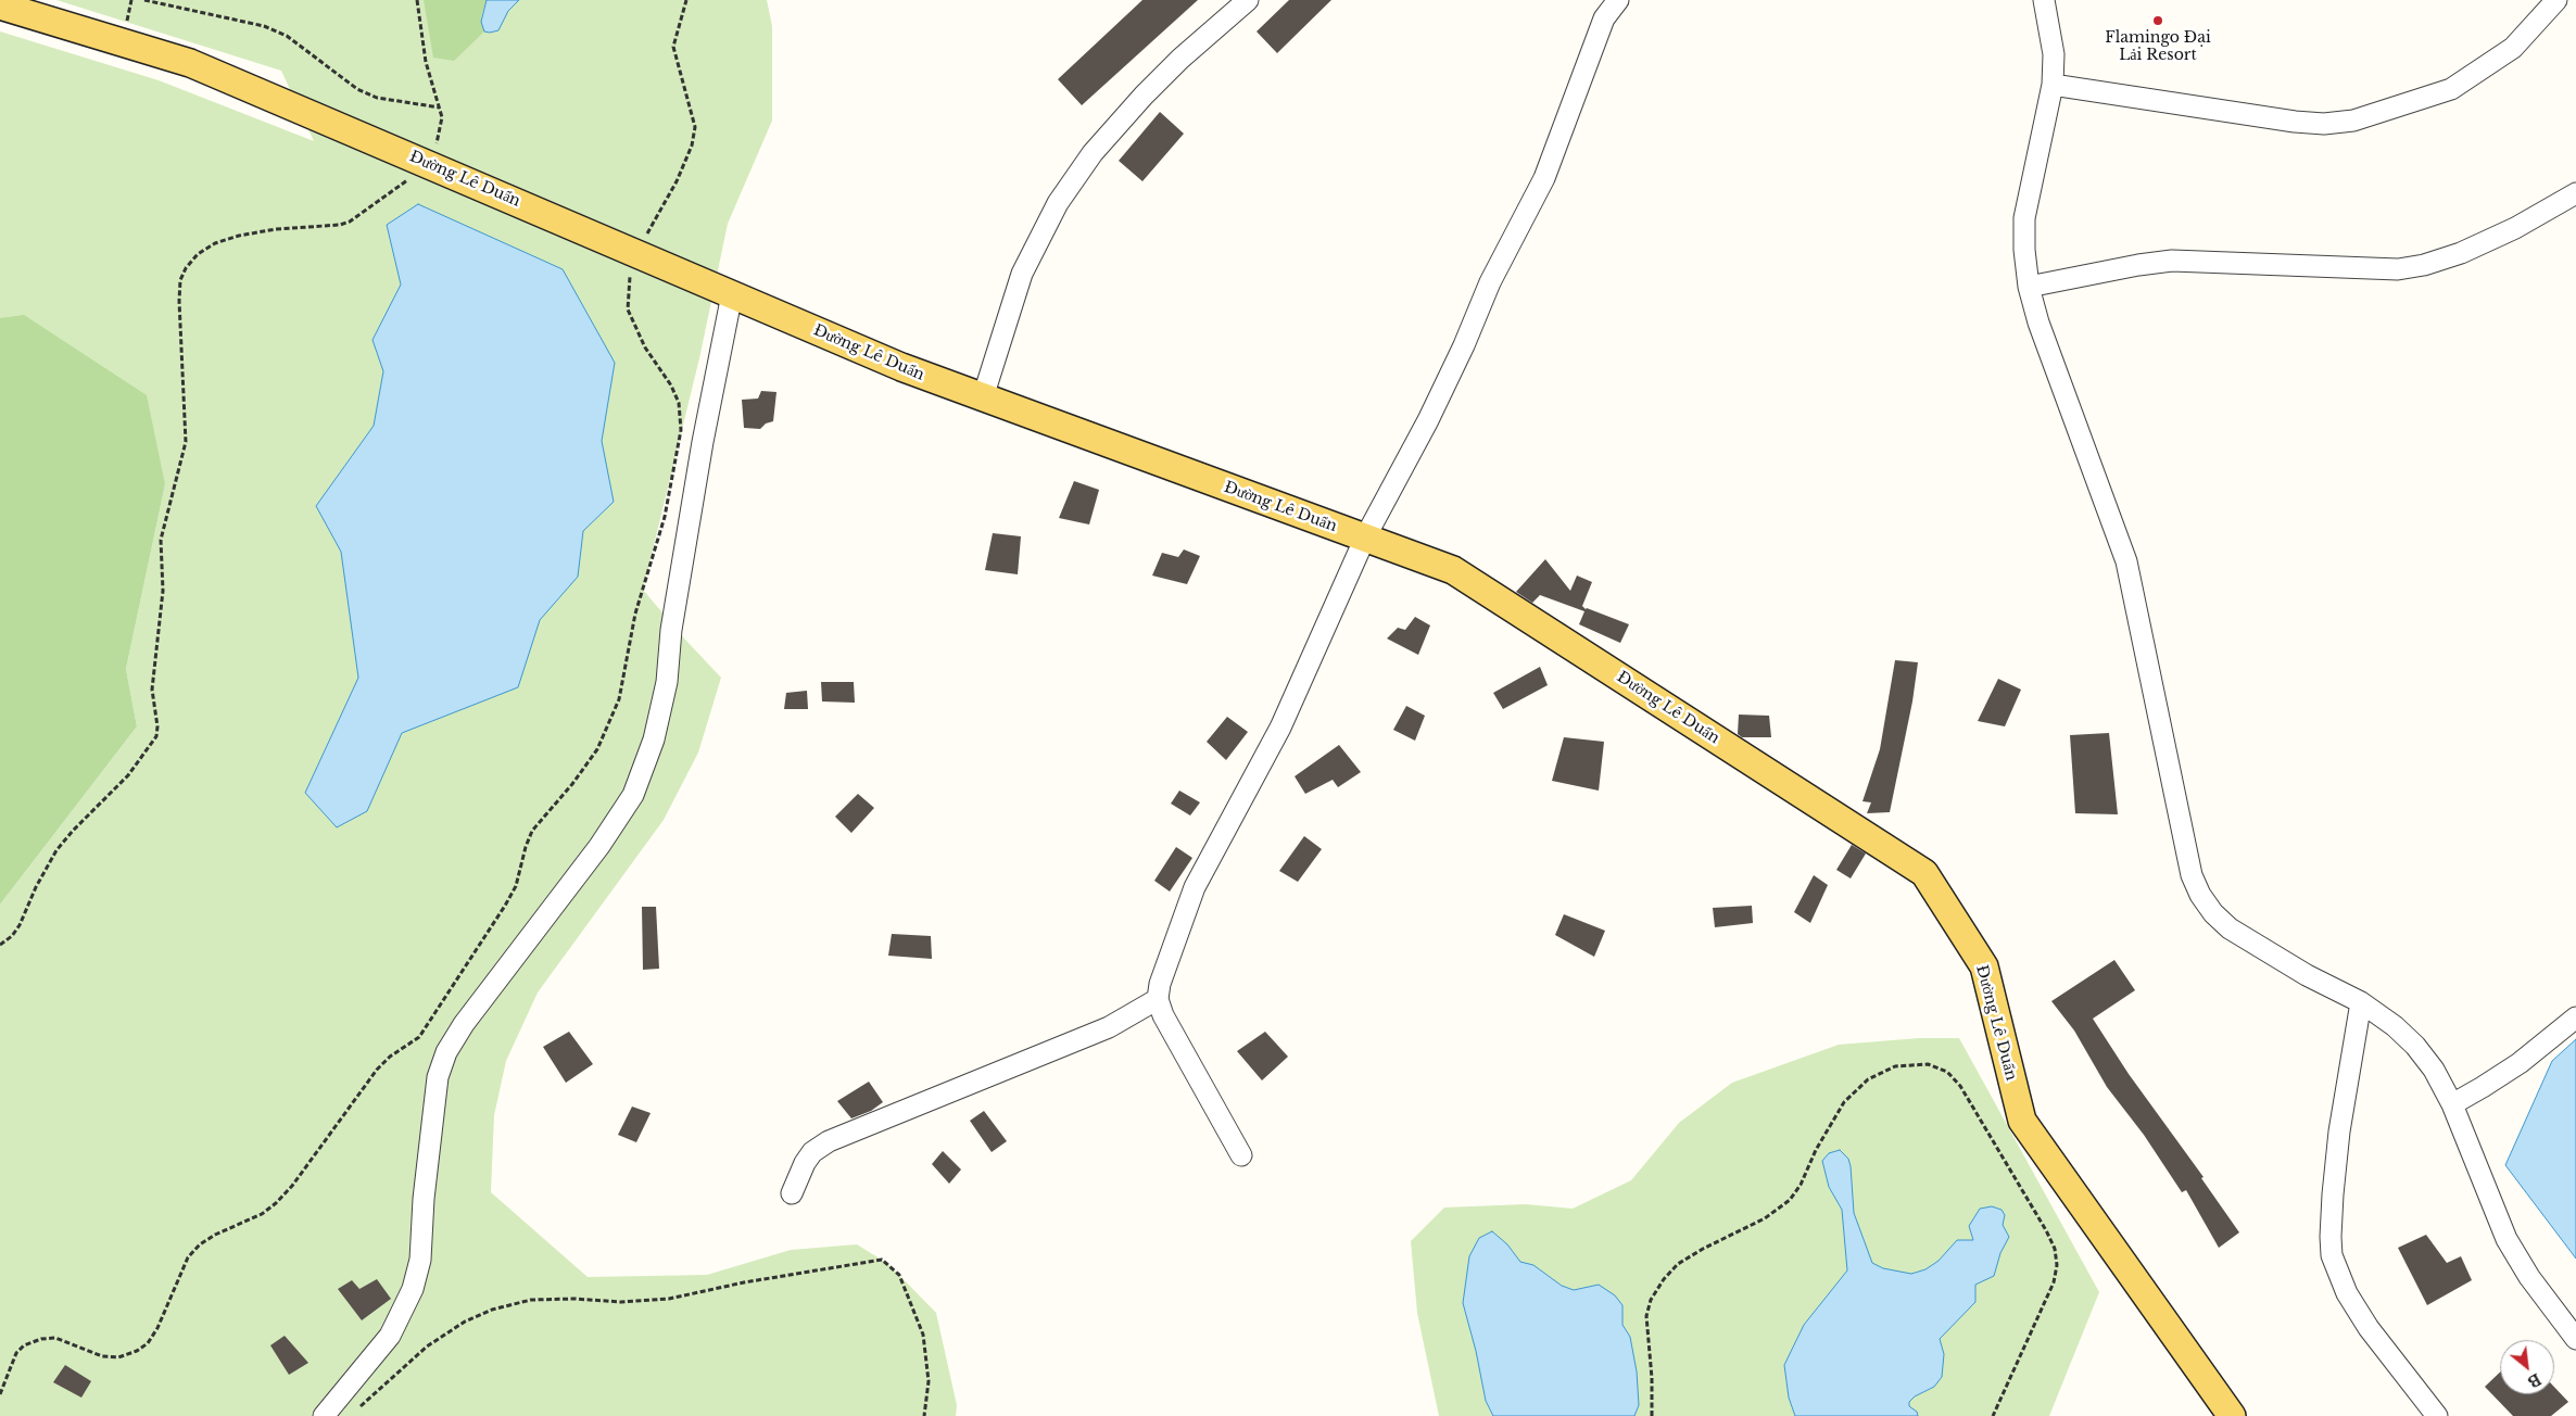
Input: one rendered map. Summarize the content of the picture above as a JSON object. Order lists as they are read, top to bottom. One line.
{"streets":{"main road":["Đường Lê Duẩn"]},"places":["Flamingo Đại Lải Resort"],"north":"bottom right"}
